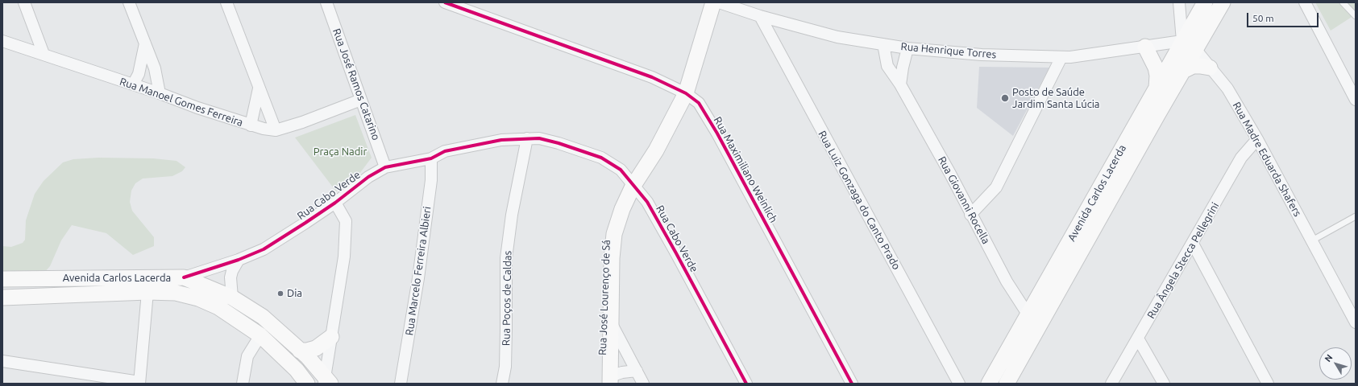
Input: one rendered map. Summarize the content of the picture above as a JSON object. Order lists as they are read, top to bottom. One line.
{"streets":{"main road":["Avenida Carlos Lacerda","Rua José Lourenço de Sá"],"street":["Rua Henrique Torres","Rua José Ramos Catarino","Rua Manoel Gomes Ferreira","Rua Madre Eduarda Shafers","Rua Maximiliano Weinlich","Rua Cabo Verde","Rua Luiz Gonzaga do Canto Prado","Rua Giovanni Rocella","Rua Ângela Stecca Pellegrini","Rua Marcelo Ferreira Albieri","Rua Poços de Caldas"]},"crossings":[["Rua Henrique Torres","Rua Madre Eduarda Shafers"],["Rua Henrique Torres","Avenida Carlos Lacerda"],["Rua Henrique Torres","Rua Luiz Gonzaga do Canto Prado"],["Rua Henrique Torres","Rua Giovanni Rocella"],["Rua José Ramos Catarino","Rua Manoel Gomes Ferreira"],["Rua José Ramos Catarino","Rua Cabo Verde"],["Rua Madre Eduarda Shafers","Avenida Carlos Lacerda"],["Rua Madre Eduarda Shafers","Rua Ângela Stecca Pellegrini"],["Rua Maximiliano Weinlich","Rua José Lourenço de Sá"],["Avenida Carlos Lacerda","Rua Cabo Verde"],["Avenida Carlos Lacerda","Rua Giovanni Rocella"],["Rua Cabo Verde","Rua Marcelo Ferreira Albieri"],["Rua Cabo Verde","Rua José Lourenço de Sá"],["Rua Cabo Verde","Rua Poços de Caldas"]],"parks":["Praça Nadir"],"places":["Posto de Saúde Jardim Santa Lúcia","Dia"],"scale_bar":"50 m","north":"top left"}
